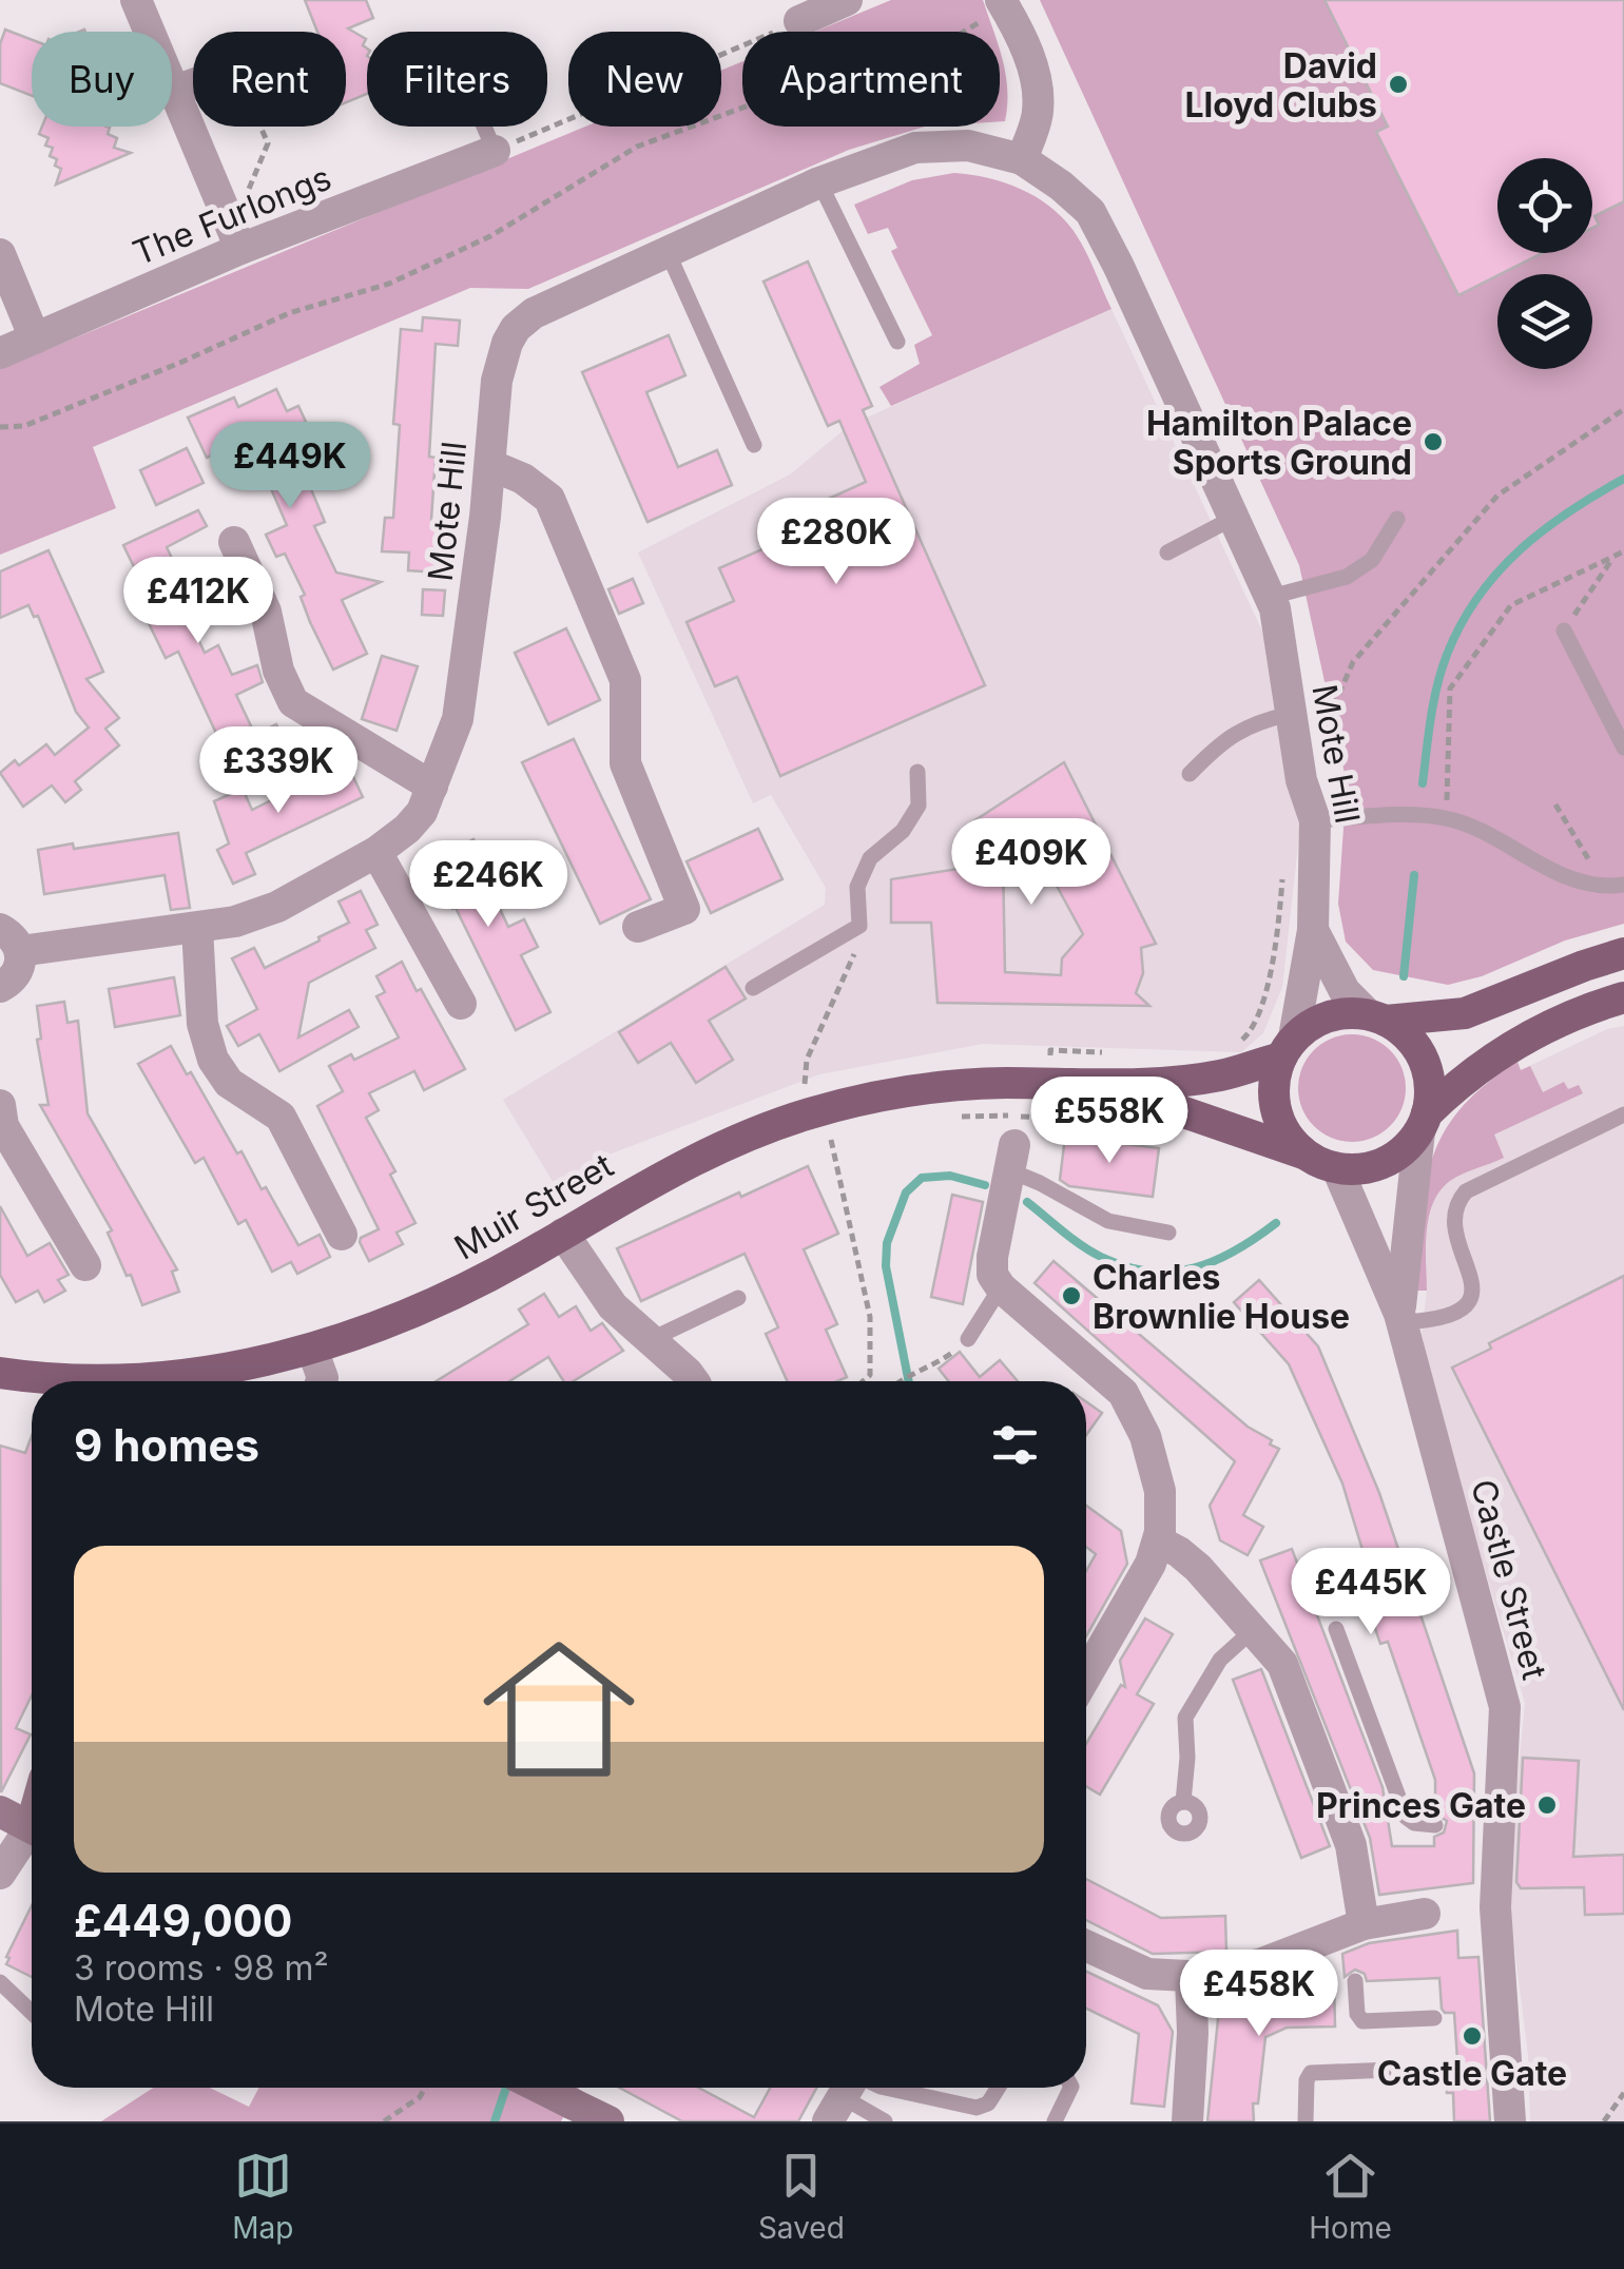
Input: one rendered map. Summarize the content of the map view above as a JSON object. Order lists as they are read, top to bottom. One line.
{"streets":{"main road":["Muir Street"],"street":["The Furlongs","Mote Hill","Castle Street"]},"crossings":[["Mote Hill","Muir Street"],["Mote Hill","Castle Street"],["Muir Street","Castle Street"]],"places":["David Lloyd Clubs","Hamilton Palace Sports Ground","Charles Brownlie House","Princes Gate","Castle Gate"],"page":{"chip":["Buy","Rent","Filters","New","Apartment"],"price":["£449K","£280K","£412K","£339K","£409K","£246K","£558K","£445K","£458K"],"heading":"9 homes","list":[{"name":"£449,000","note":"3 rooms · 98 m² · Mote Hill"}],"tabs":["Map","Saved","Home"]}}
